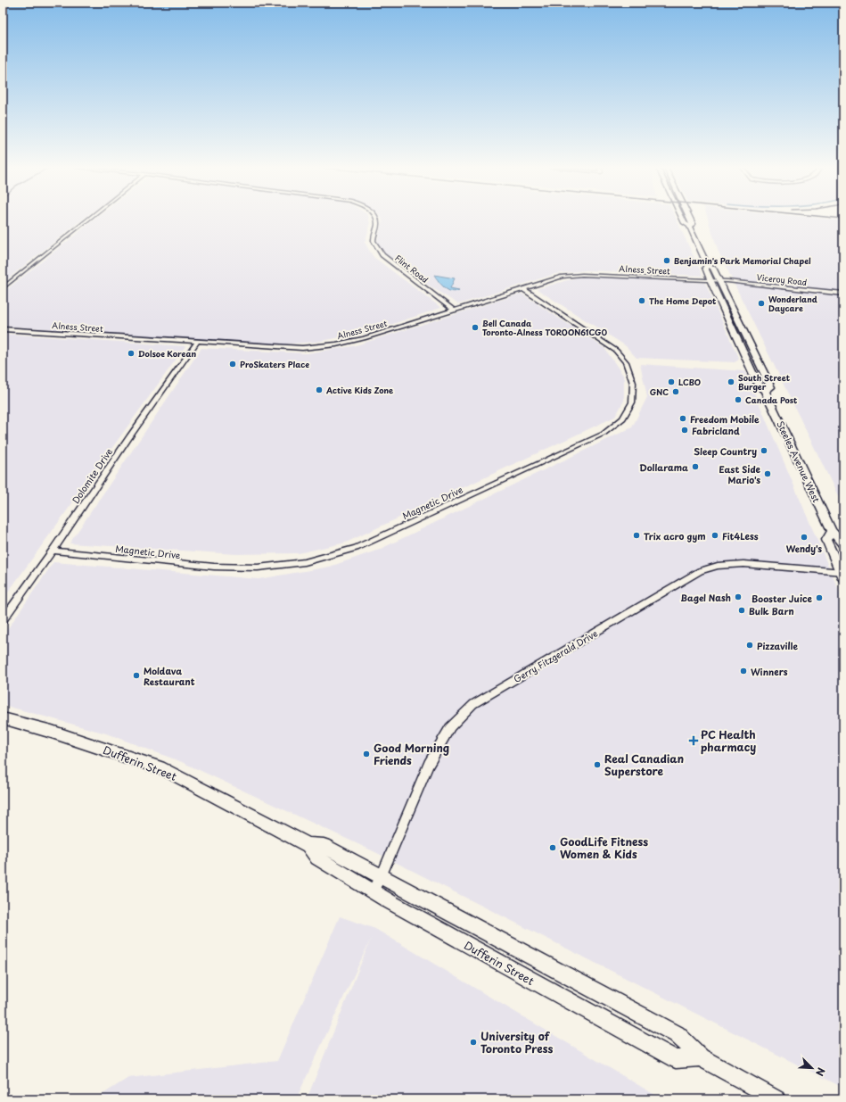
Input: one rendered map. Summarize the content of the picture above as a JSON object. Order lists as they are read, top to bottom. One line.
{"streets":{"main road":["Steeles Avenue West","Dufferin Street"],"street":["Flint Road","Alness Street","Viceroy Road","Dolomite Drive","Magnetic Drive","Gerry Fitzgerald Drive"]},"crossings":[["Flint Road","Alness Street"],["Alness Street","Viceroy Road"],["Alness Street","Steeles Avenue West"],["Alness Street","Dolomite Drive"],["Alness Street","Magnetic Drive"],["Viceroy Road","Steeles Avenue West"],["Dolomite Drive","Magnetic Drive"],["Gerry Fitzgerald Drive","Dufferin Street"]],"places":{"other":["Benjamin's Park Memorial Chapel","The Home Depot","Wonderland Daycare","Bell Canada Toronto-Alness TOROON61CG0","Dolsoe Korean","ProSkaters Place","LCBO","South Street Burger","Active Kids Zone","GNC","Canada Post","Freedom Mobile","Fabricland","Sleep Country","Dollarama","East Side Mario's","Trix acro gym","Fit4Less","Wendy's","Bagel Nash","Booster Juice","Bulk Barn","Pizzaville","Winners","Moldava Restaurant","Good Morning Friends","Real Canadian Superstore","GoodLife Fitness Women & Kids","University of Toronto Press"],"health":["PC Health pharmacy"]},"north":"bottom right"}
